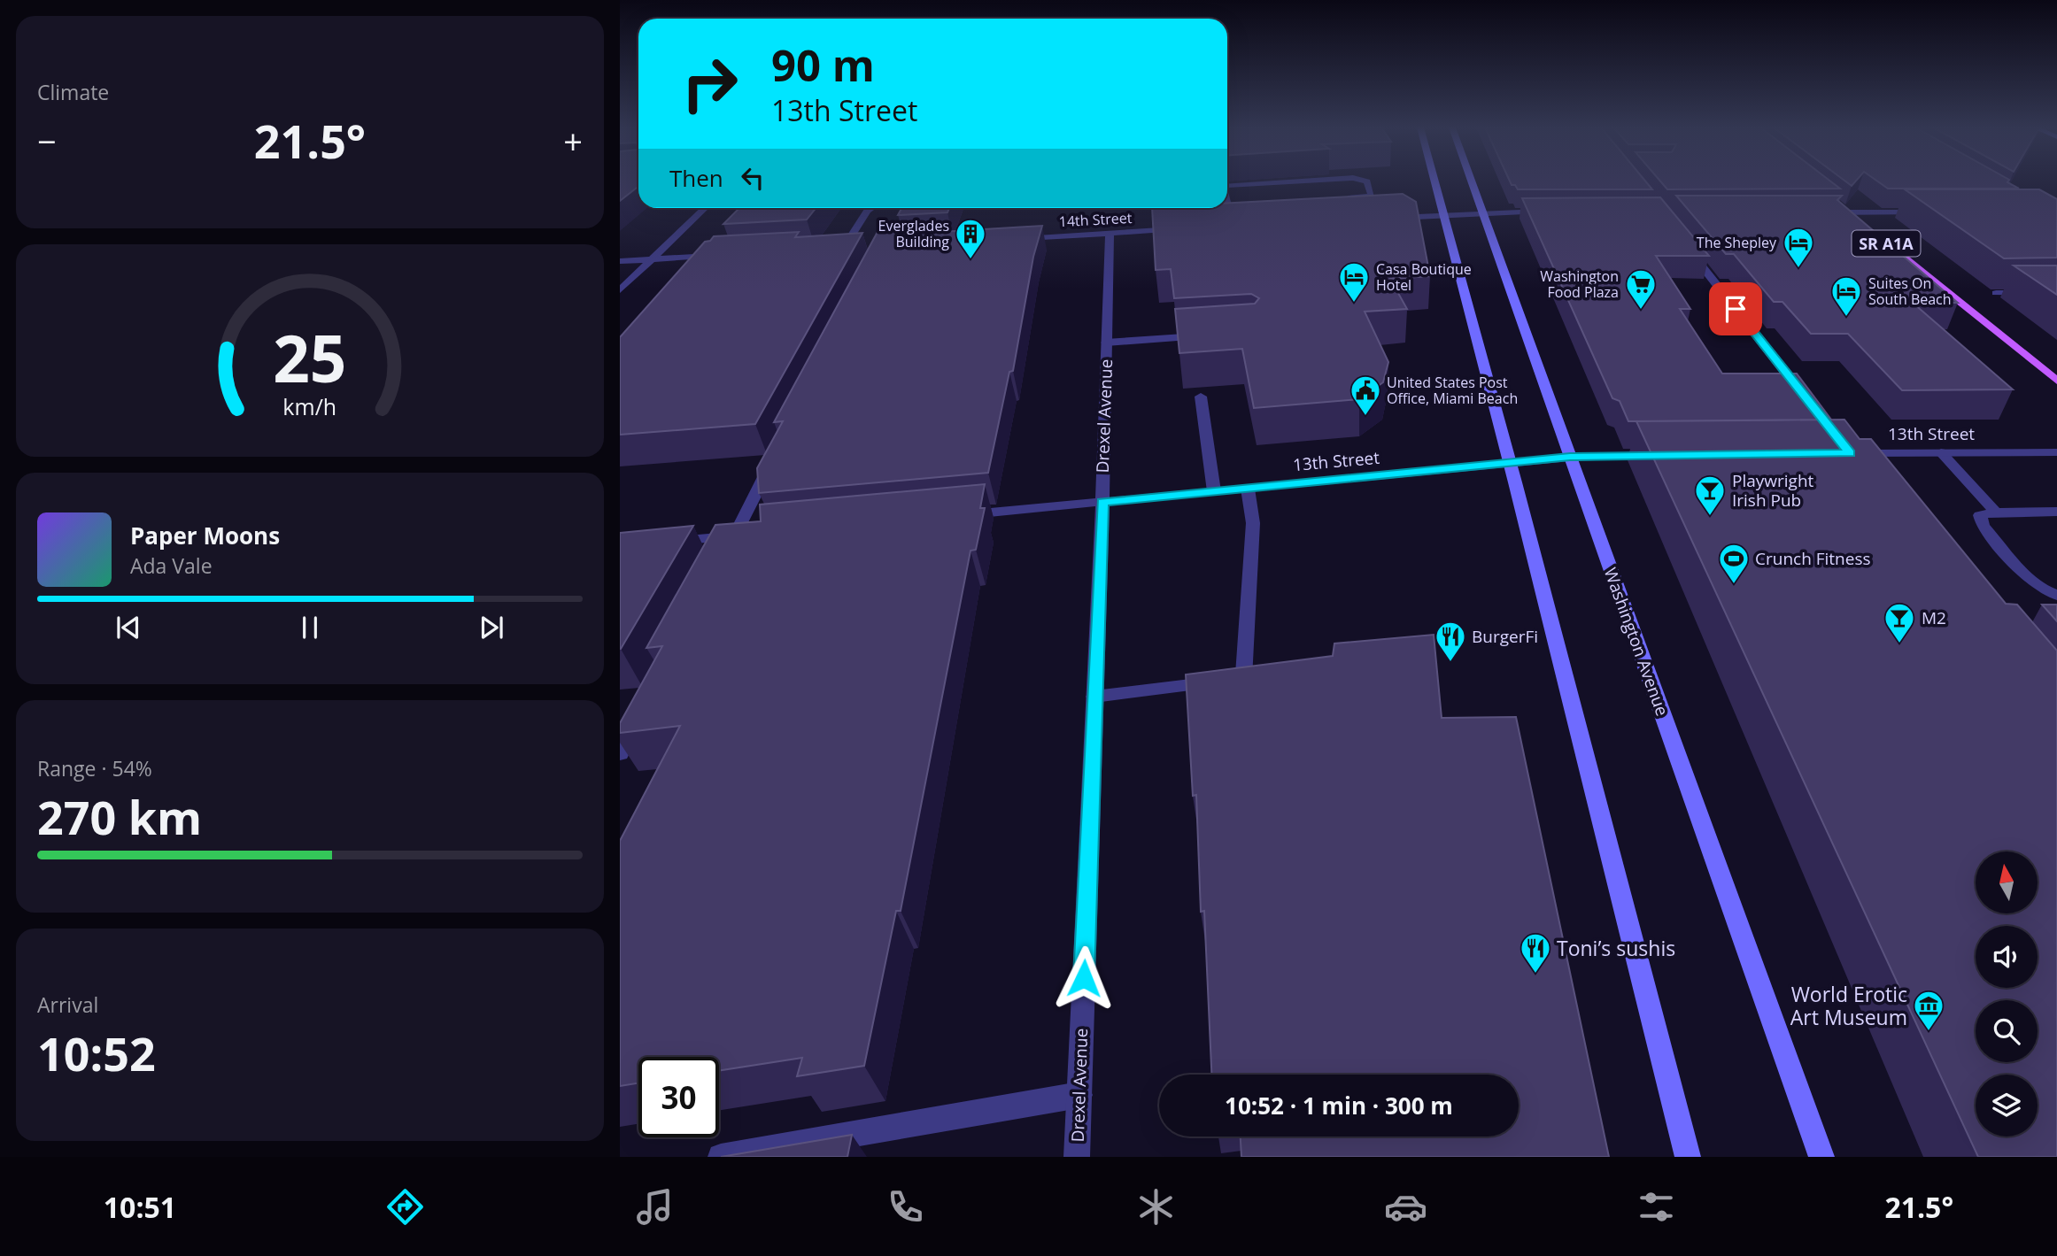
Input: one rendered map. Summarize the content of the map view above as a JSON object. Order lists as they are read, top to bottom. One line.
{"streets":{"main road":["SR A1A","Washington Avenue"],"street":["14th Street","Drexel Avenue","13th Street"]},"crossings":[["14th Street","Drexel Avenue"],["Drexel Avenue","13th Street"],["13th Street","Washington Avenue"]],"places":{"building":["Everglades Building"],"hotel":["The Shepley","Casa Boutique Hotel","Suites On South Beach"],"supermarket":["Washington Food Plaza"],"public building":["United States Post Office, Miami Beach"],"bar":["Playwright Irish Pub","M2"],"sports":["Crunch Fitness"],"restaurant":["BurgerFi","Toni’s sushis"],"museum":["World Erotic Art Museum"]},"north":"top","page":{"tile":["Climate",["Range · 54%","270 km"],["Arrival","10:52"]],"turn":["90 m","13th Street"],"heat":["−","21.5°","+"],"then":"Then","song":["Paper Moons","Ada Vale"],"limit":"30","trip":"10:52 · 1 min · 300 m","tabs":["10:51","21.5°"],"gauge":["25","km/h"]}}
